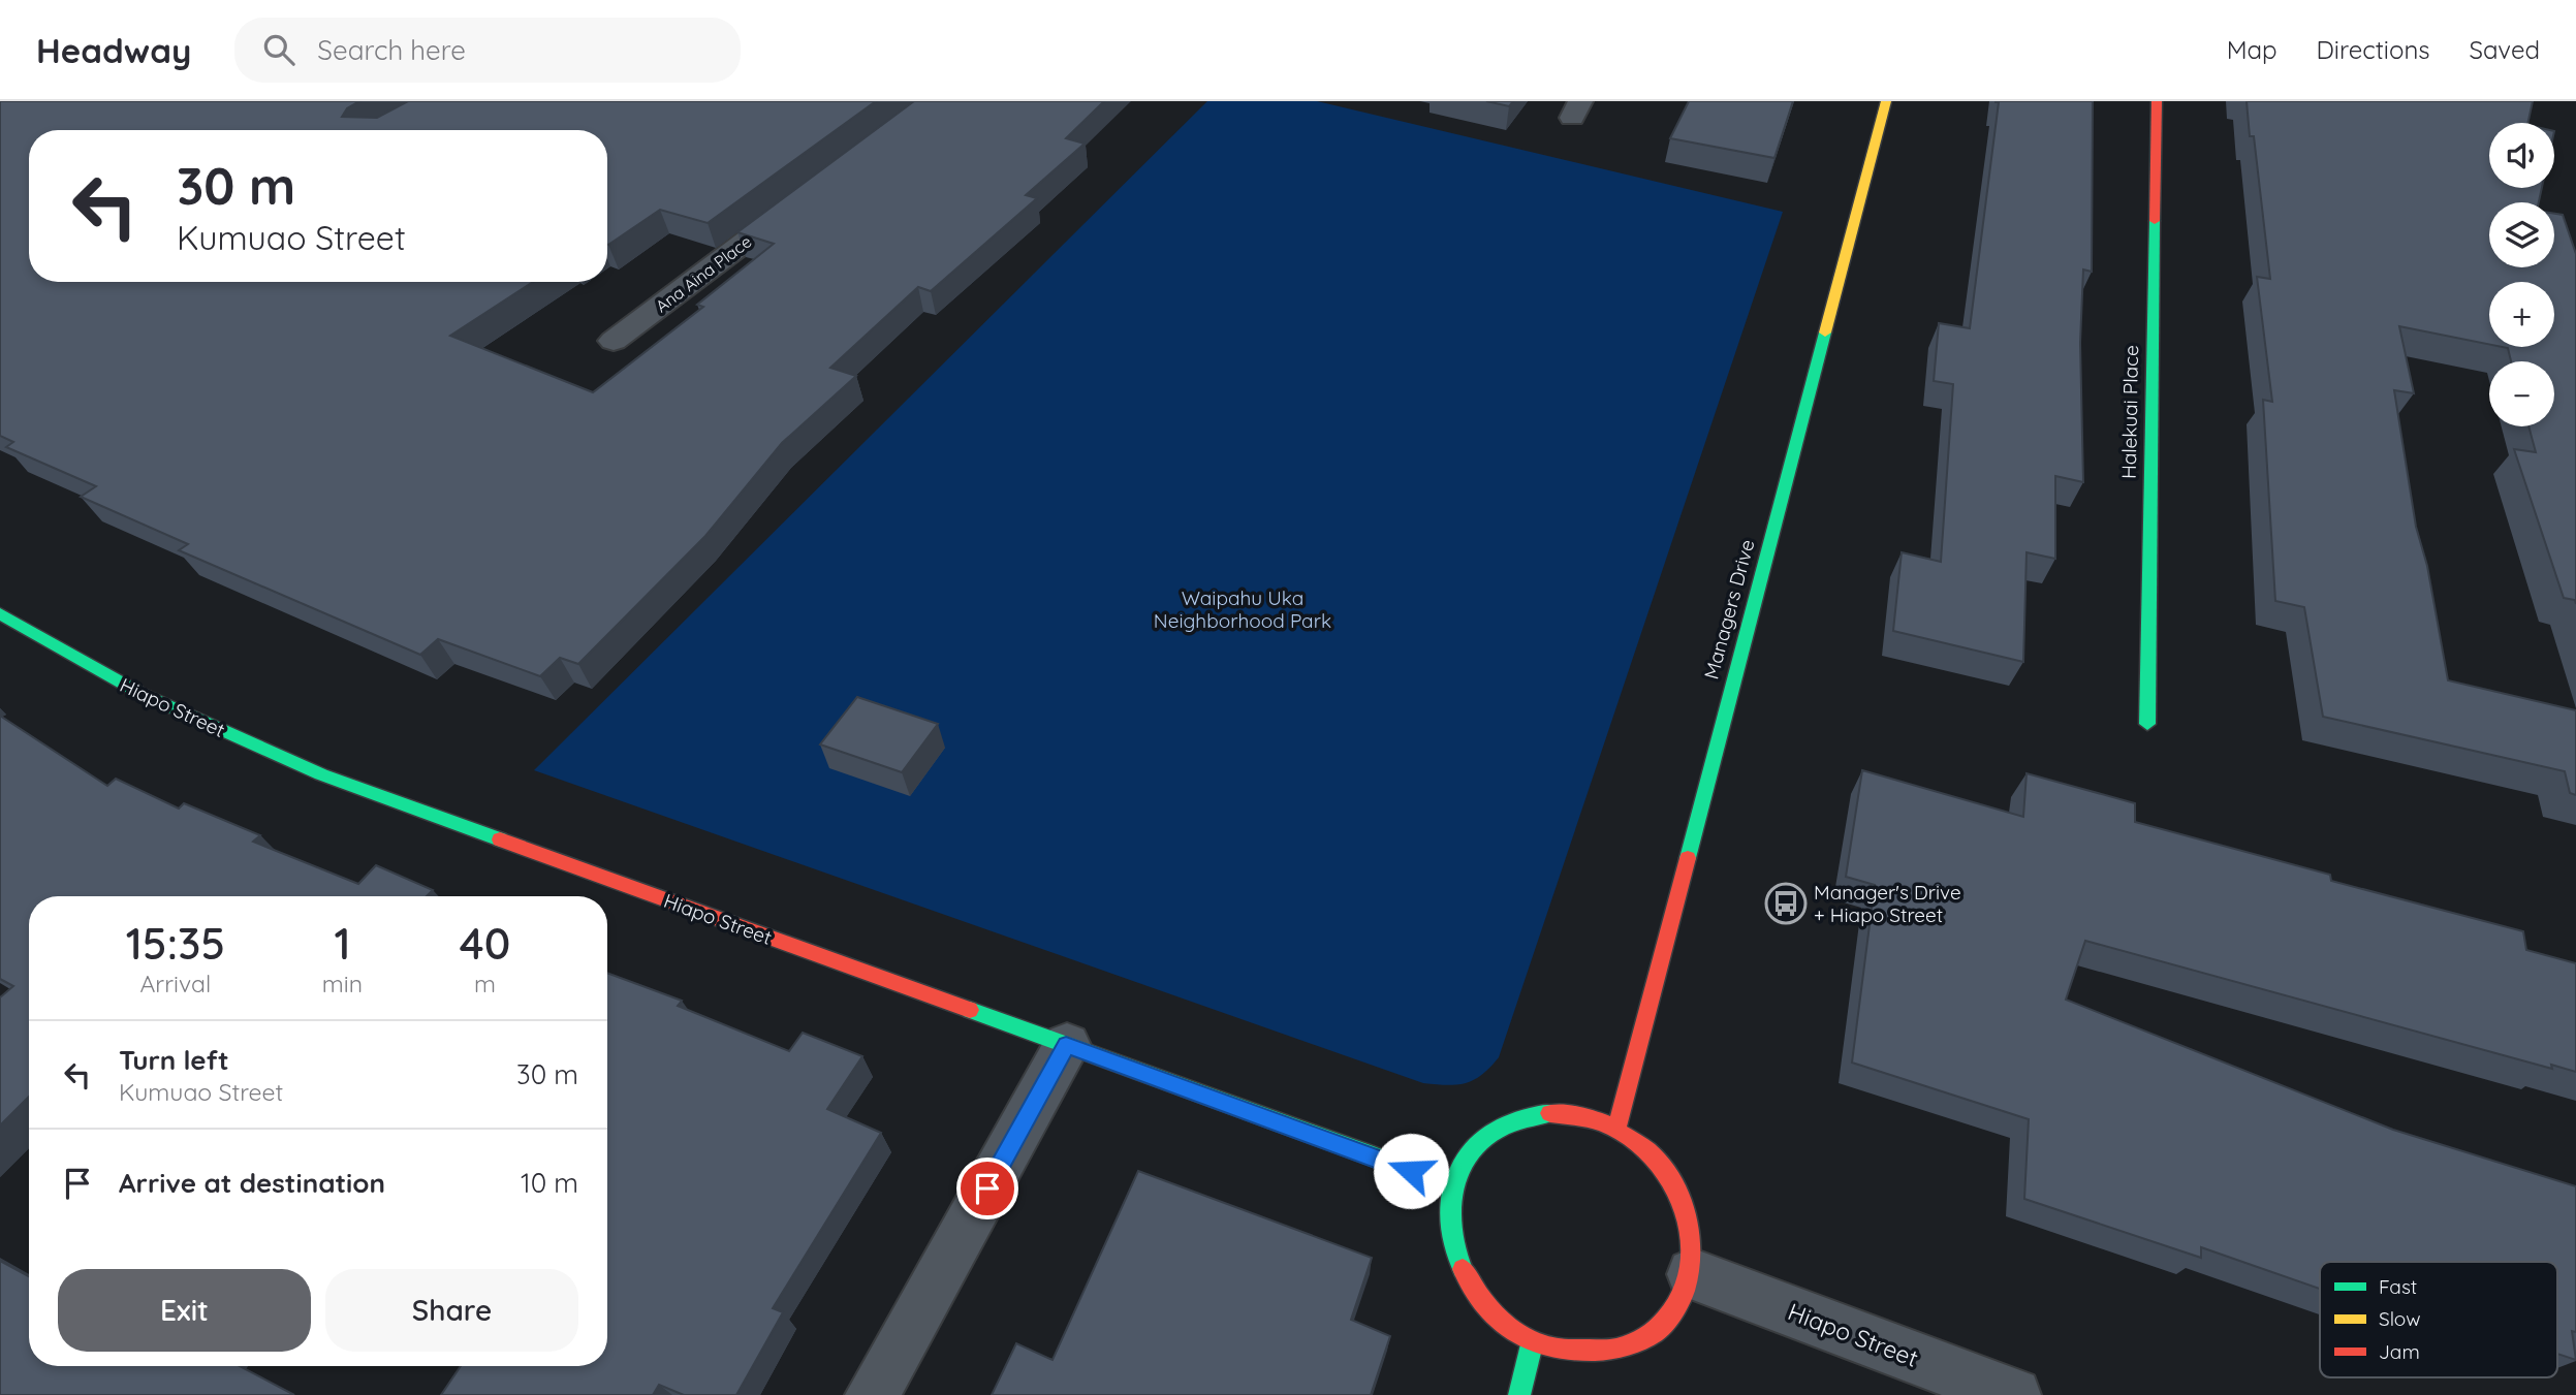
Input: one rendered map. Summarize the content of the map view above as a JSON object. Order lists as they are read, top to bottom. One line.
{"streets":{"street":["Ana Aina Place","Halekuai Place","Managers Drive","Hiapo Street"]},"crossings":[["Managers Drive","Hiapo Street"]],"parks":["Waipahu Uka Neighborhood Park"],"places":{"bus stop":["Manager's Drive + Hiapo Street"]},"legend":["Fast","Slow","Jam"],"page":{"header":"Headway","search":"Search here","nav":["Map","Directions","Saved"],"map_buttons":["+","−"],"turn":["30 m","Kumuao Street"],"eta":["15:35","Arrival","1","min","40","m"],"list":[{"name":"Turn left","note":"Kumuao Street","value":"30 m"},{"name":"Arrive at destination","value":"10 m"}],"buttons":["Exit","Share"]}}
